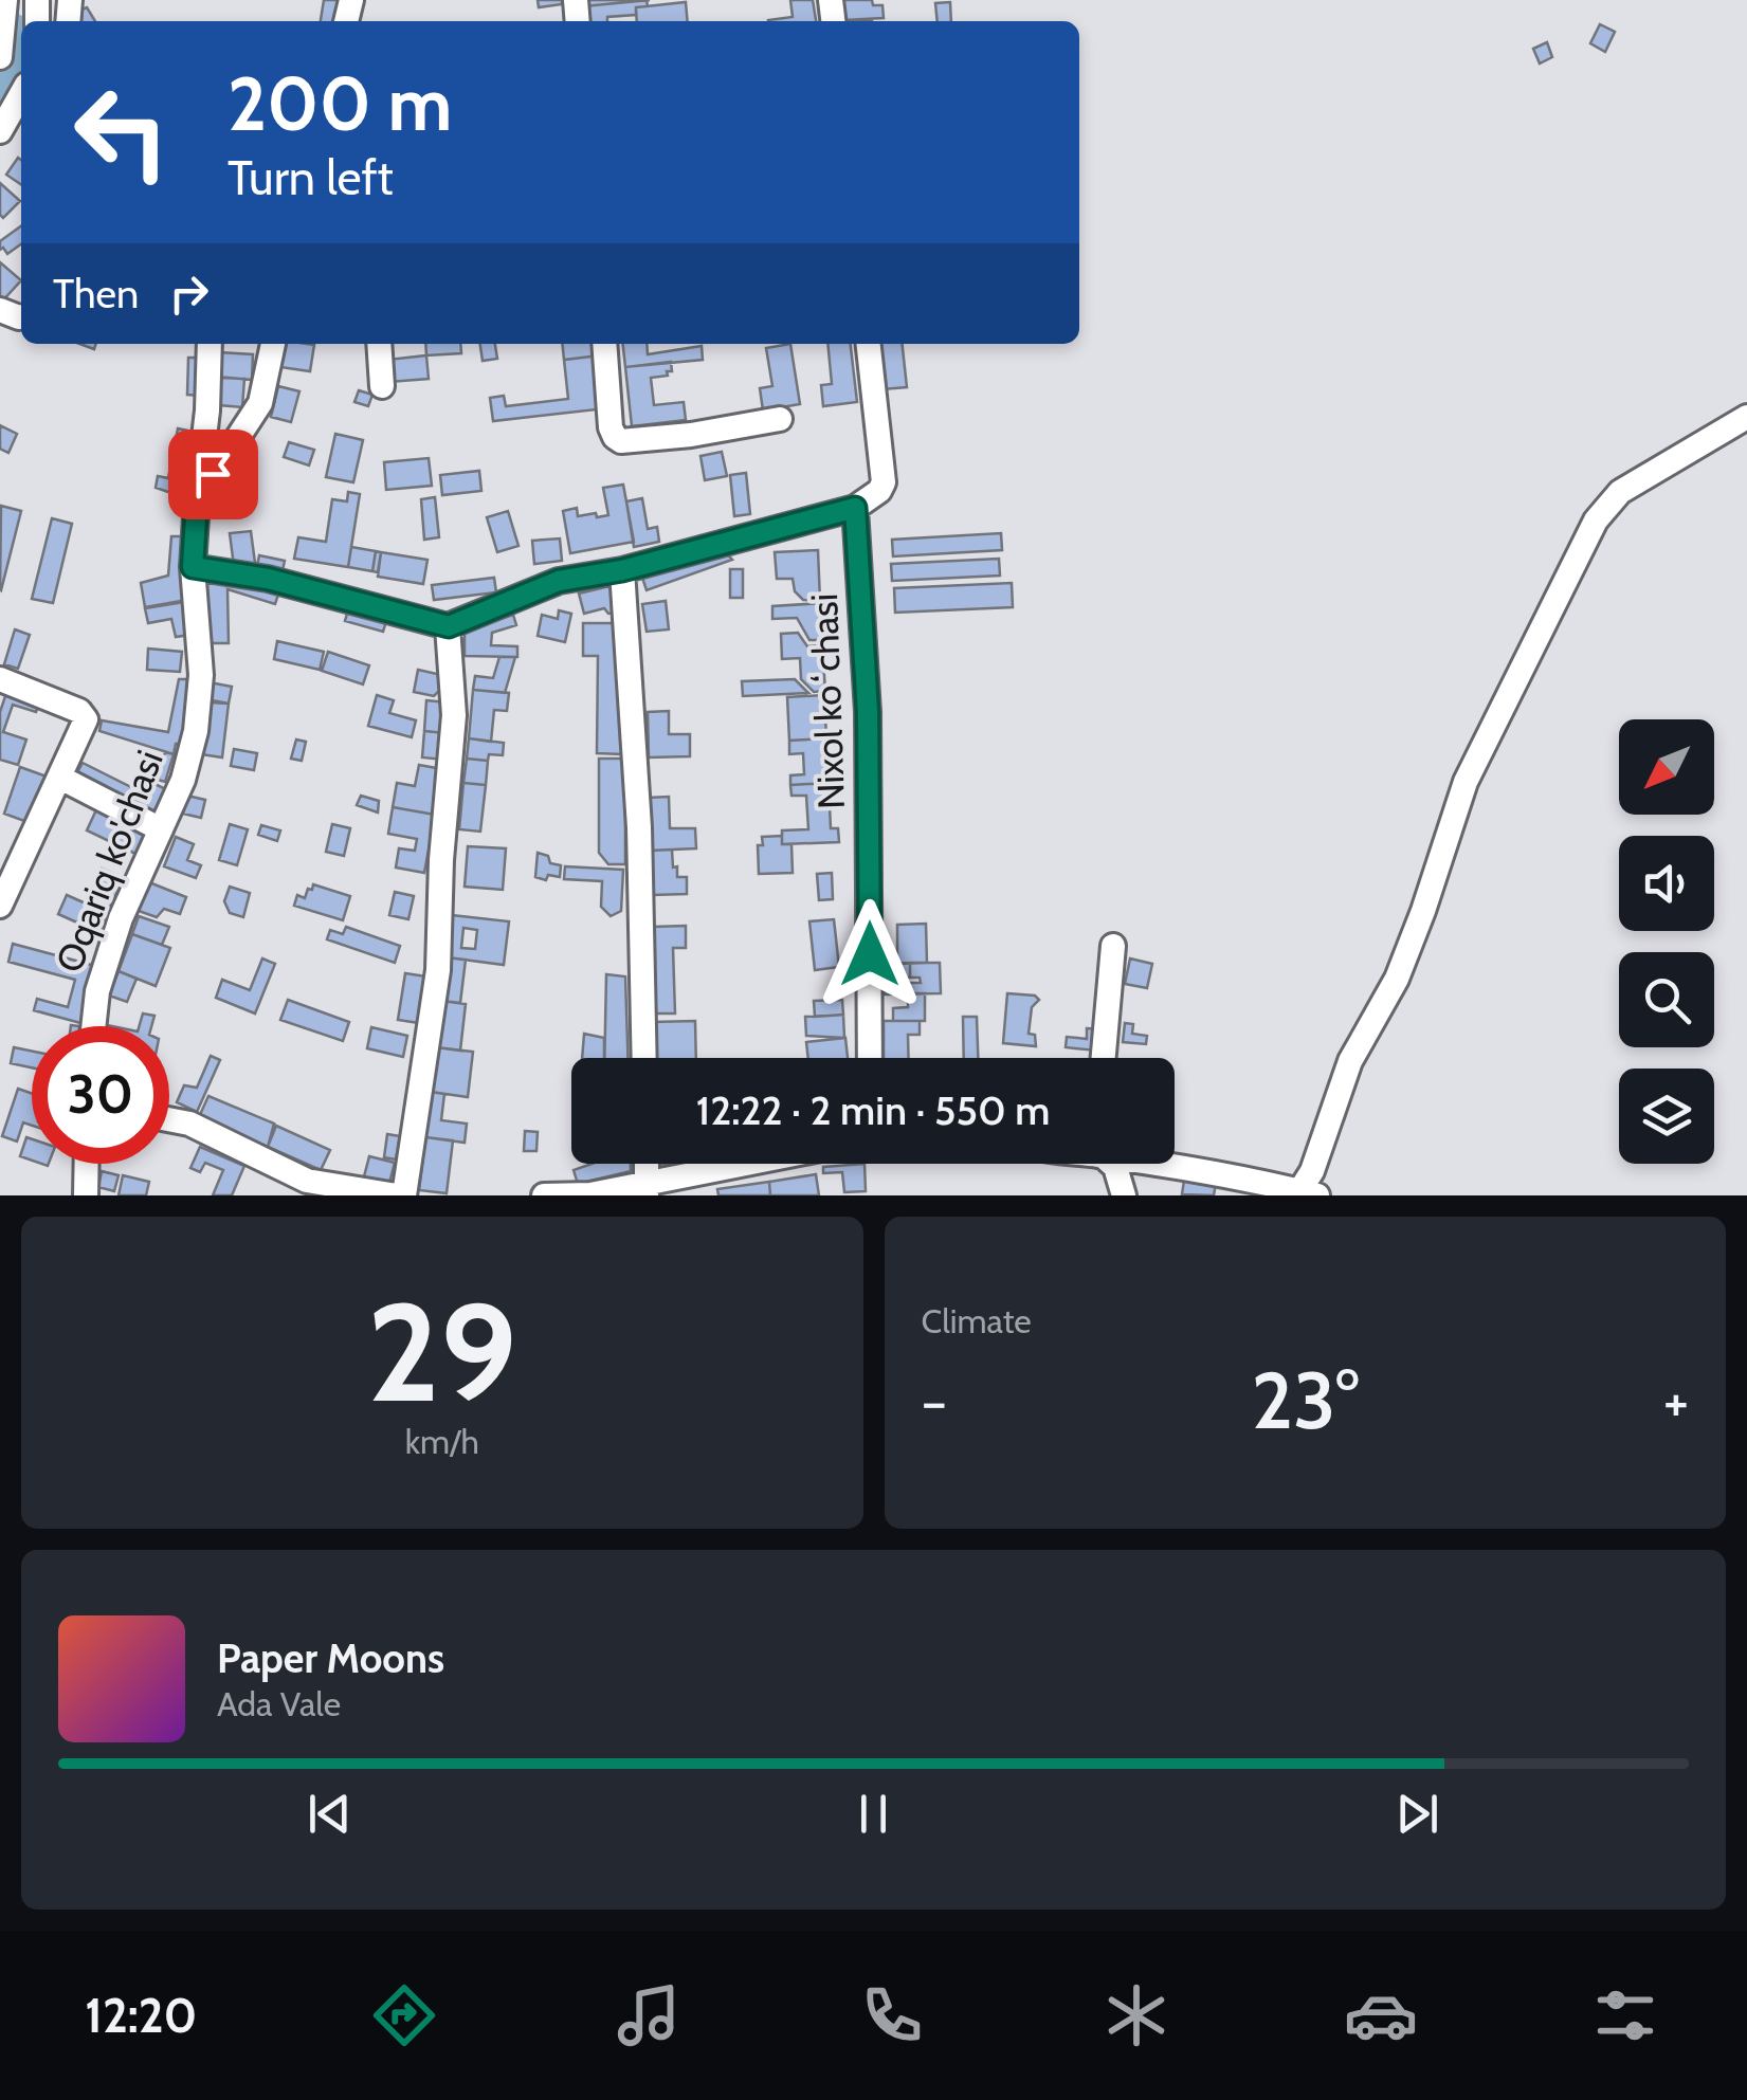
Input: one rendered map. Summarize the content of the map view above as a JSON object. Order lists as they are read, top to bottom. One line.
{"streets":{"street":["Nixol koʻchasi","Oqariq ko'chasi"]},"north":"bottom left","page":{"turn":["200 m","Turn left"],"then":"Then","limit":"30","trip":"12:22 · 2 min · 550 m","tile":[["29","km/h"],"Climate"],"heat":["−","23°","+"],"song":["Paper Moons","Ada Vale"],"tabs":"12:20"}}
